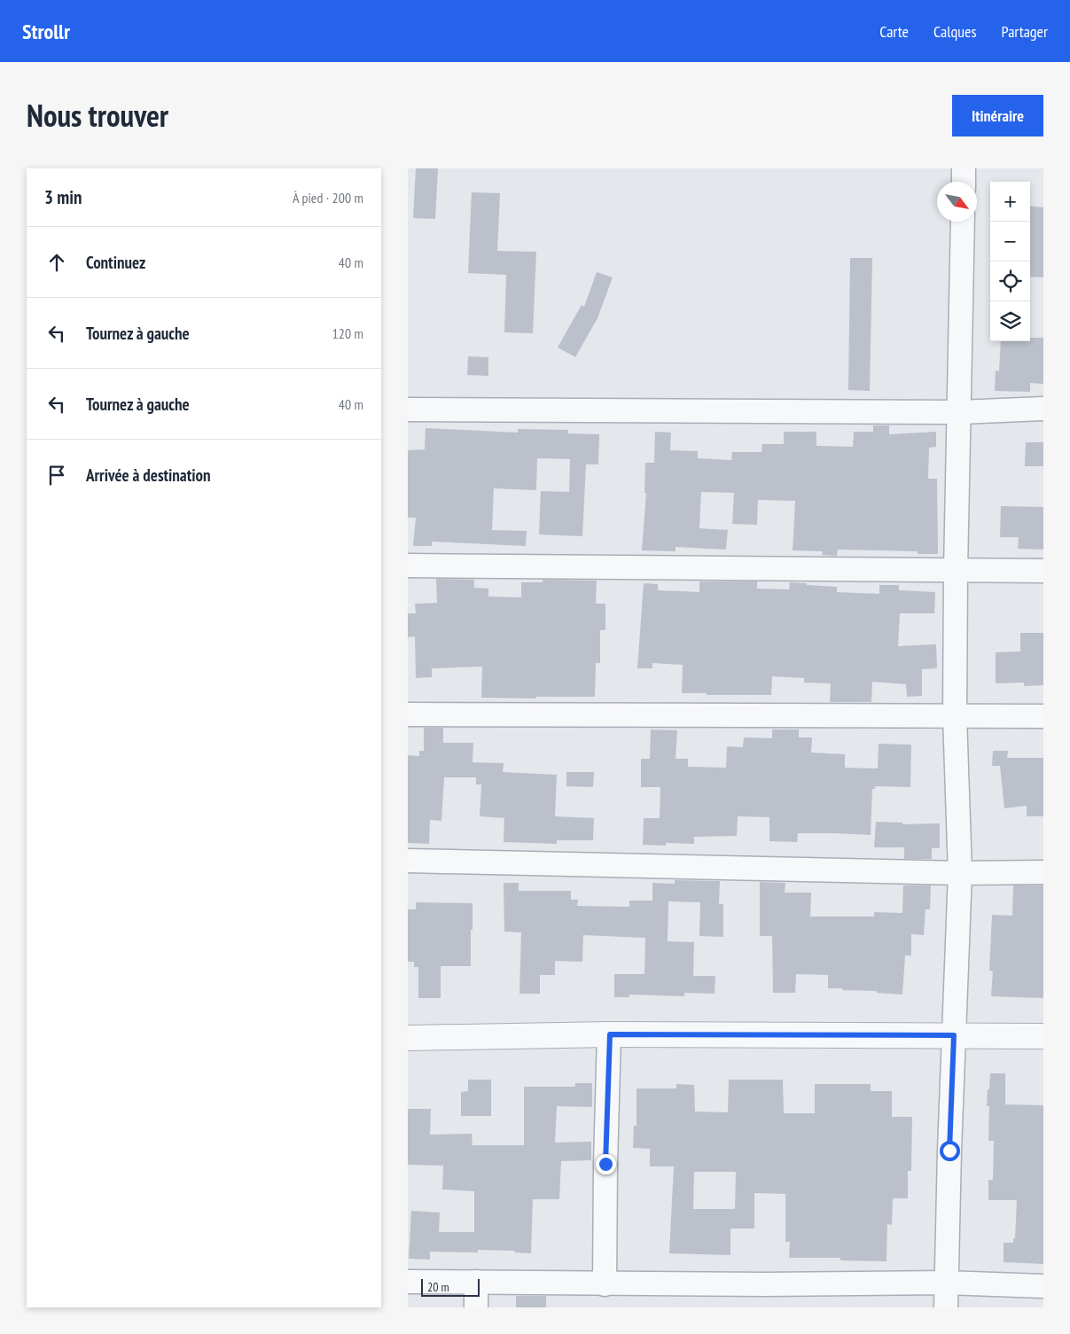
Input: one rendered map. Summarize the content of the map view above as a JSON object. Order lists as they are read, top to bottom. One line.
{"scale_bar":"20 m","north":"bottom right","page":{"header":"Strollr","nav":["Carte","Calques","Partager"],"title":"Nous trouver","buttons":"Itinéraire","heading":["3 min","À pied · 200 m"],"map_buttons":["+","−"],"list":[["Continuez","40 m"],["Tournez à gauche","120 m"],["Tournez à gauche","40 m"],"Arrivée à destination"],"scale":"20 m"}}
